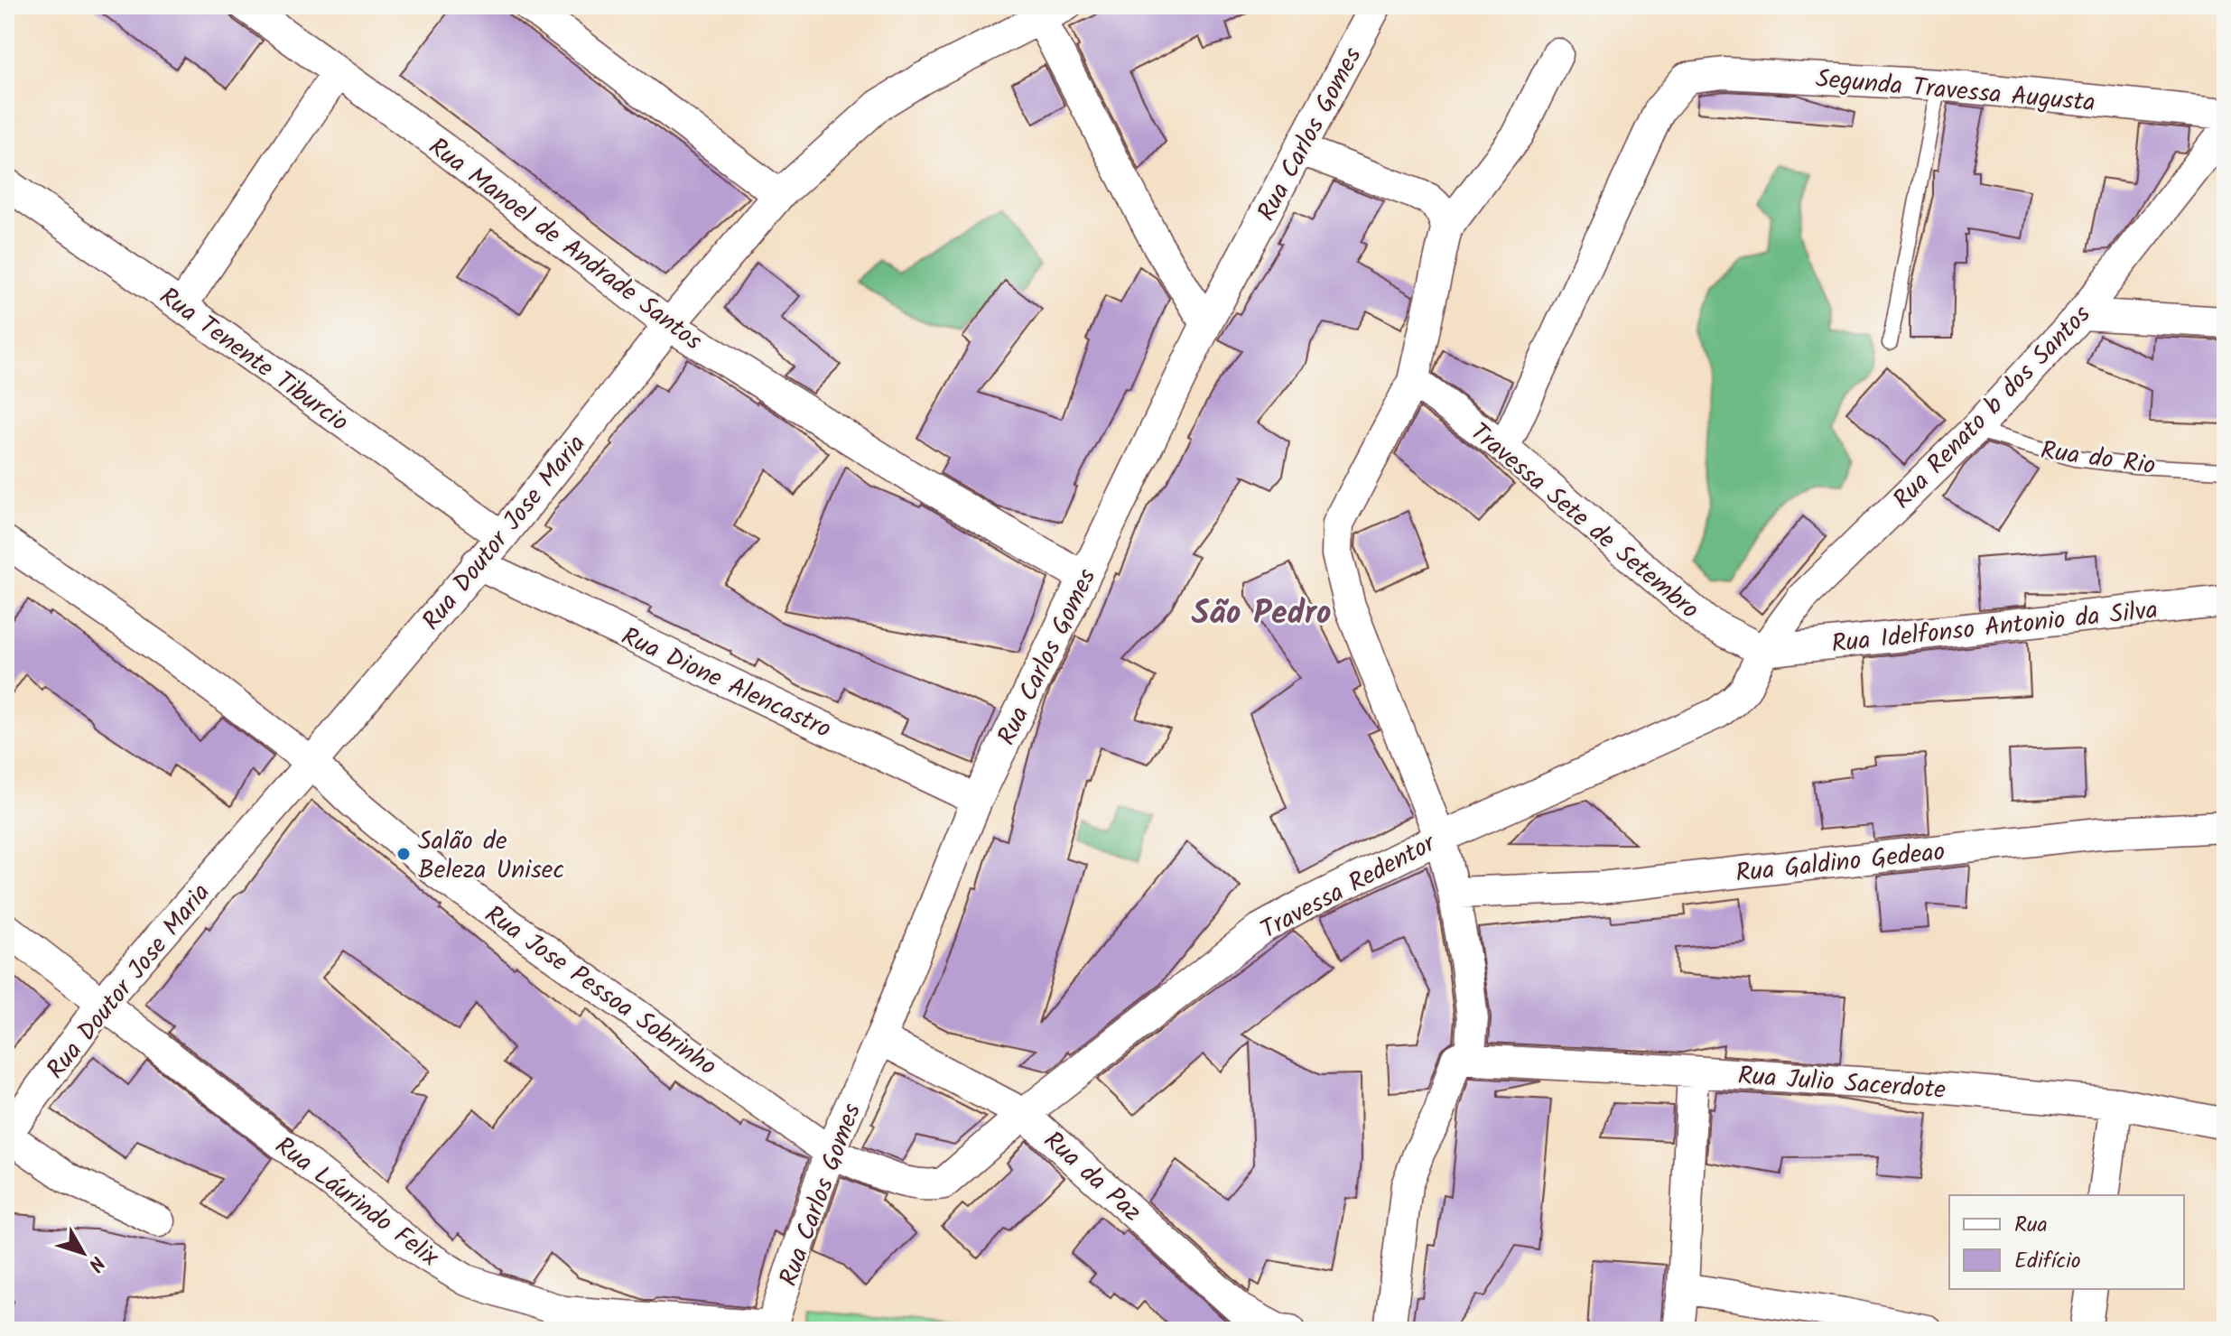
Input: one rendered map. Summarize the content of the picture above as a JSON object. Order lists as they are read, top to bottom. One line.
{"streets":{"street":["Segunda Travessa Augusta","Rua Carlos Gomes","Rua Manoel de Andrade Santos","Rua Tenente Tiburcio","Rua Renato b dos Santos","Travessa Sete de Setembro","Rua Doutor Jose Maria","Rua Idelfonso Antonio da Silva","Rua Dione Alencastro","Rua Galdino Gedeao","Travessa Redentor","Rua Jose Pessoa Sobrinho","Rua Julio Sacerdote","Rua da Paz","Rua Láurindo Felix"],"lane":["Rua do Rio"]},"crossings":[["Segunda Travessa Augusta","Travessa Sete de Setembro"],["Rua Carlos Gomes","Rua Manoel de Andrade Santos"],["Rua Carlos Gomes","Rua Dione Alencastro"],["Rua Carlos Gomes","Rua Jose Pessoa Sobrinho"],["Rua Carlos Gomes","Rua da Paz"],["Rua Carlos Gomes","Rua Láurindo Felix"],["Rua Manoel de Andrade Santos","Rua Doutor Jose Maria"],["Rua Tenente Tiburcio","Rua Doutor Jose Maria"],["Rua Renato b dos Santos","Rua do Rio"],["Rua Renato b dos Santos","Travessa Sete de Setembro"],["Rua Renato b dos Santos","Rua Idelfonso Antonio da Silva"],["Rua Renato b dos Santos","Travessa Redentor"],["Travessa Sete de Setembro","Rua Idelfonso Antonio da Silva"],["Travessa Sete de Setembro","Travessa Redentor"],["Rua Doutor Jose Maria","Rua Dione Alencastro"],["Rua Doutor Jose Maria","Rua Jose Pessoa Sobrinho"],["Rua Doutor Jose Maria","Rua Láurindo Felix"],["Rua Idelfonso Antonio da Silva","Travessa Redentor"],["Travessa Redentor","Rua Jose Pessoa Sobrinho"],["Travessa Redentor","Rua da Paz"]],"districts":["São Pedro"],"places":["Salão de Beleza Unisec"],"legend":["Rua","Edifício"],"north":"bottom right"}
